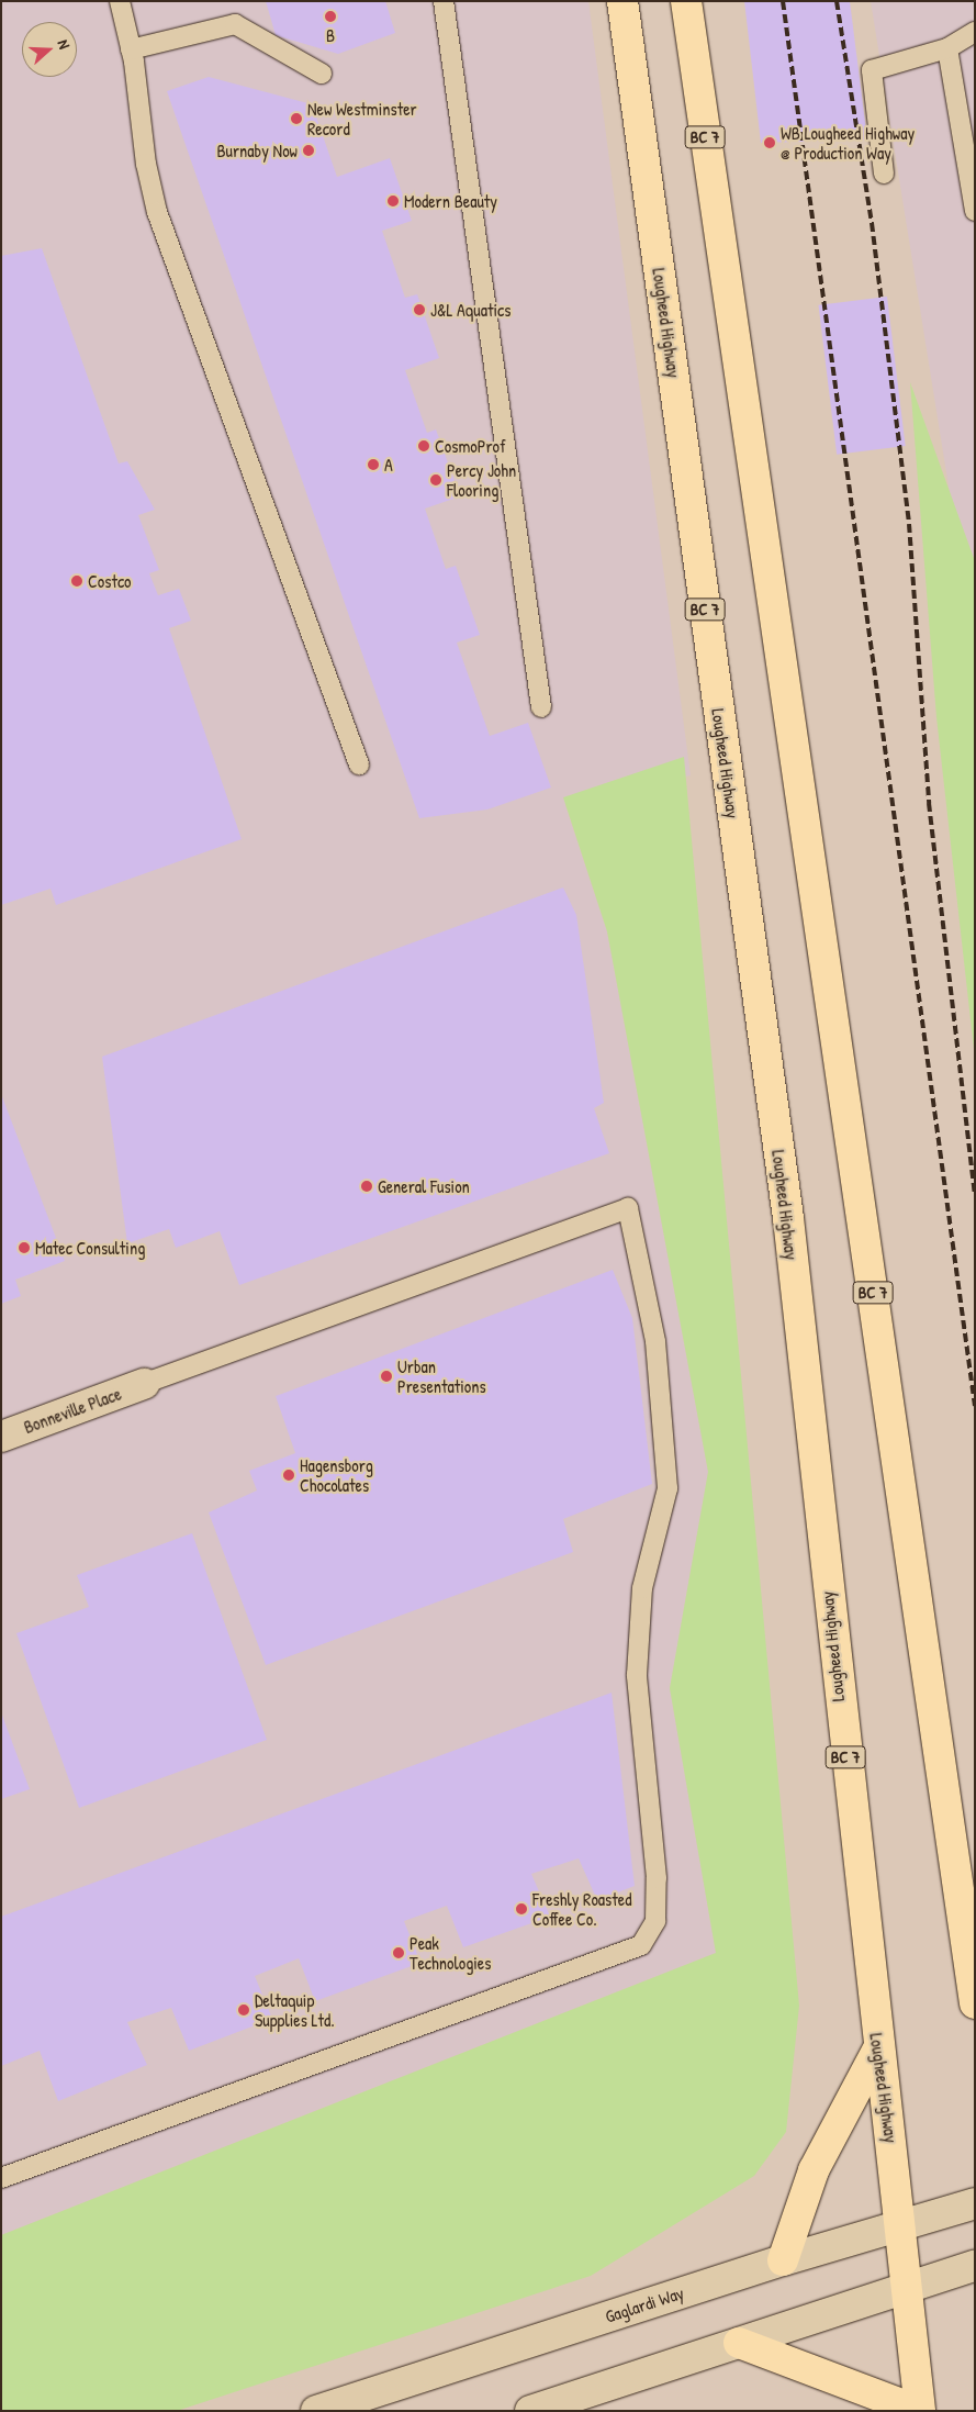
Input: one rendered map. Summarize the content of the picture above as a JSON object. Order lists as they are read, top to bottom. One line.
{"streets":{"main road":["BC 7","Lougheed Highway","Bonneville Place","Gaglardi Way"]},"crossings":[["Lougheed Highway","Gaglardi Way"]],"places":["B","New Westminster Record","WB Lougheed Highway @ Production Way","Burnaby Now","Modern Beauty","J&L Aquatics","CosmoProf","A","Percy John Flooring","Costco","General Fusion","Matec Consulting","Urban Presentations","Hagensborg Chocolates","Freshly Roasted Coffee Co.","Peak Technologies","Deltaquip Supplies Ltd."],"north":"right"}
